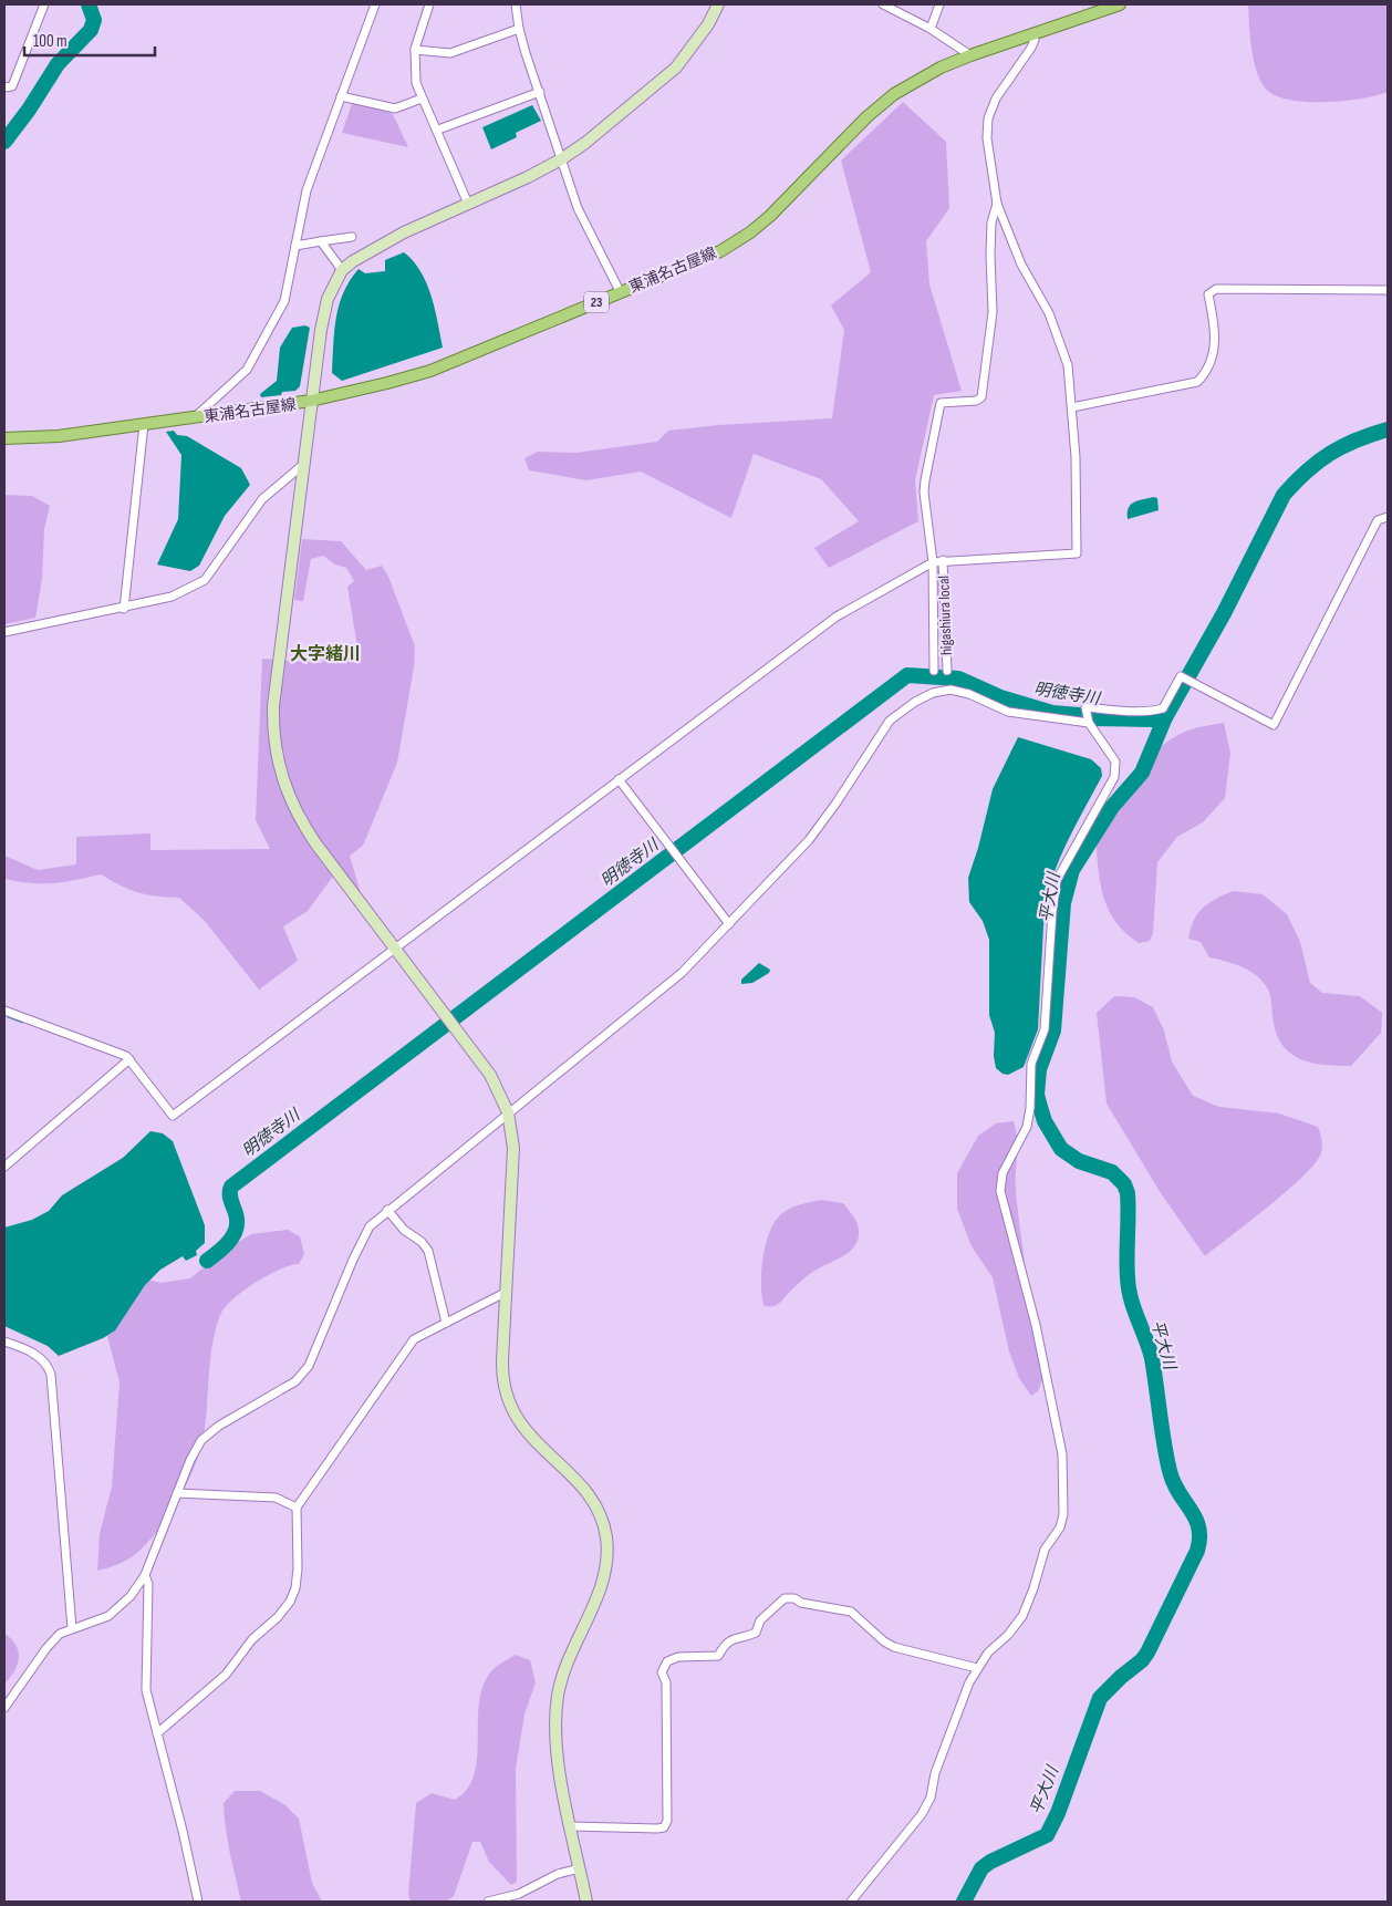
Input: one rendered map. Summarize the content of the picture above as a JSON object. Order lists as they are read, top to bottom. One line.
{"streets":{"main road":["東浦名古屋線","23"],"street":["higashiura local"]},"districts":["大字緒川"],"water":["明徳寺川","平大川"],"scale_bar":"100 m"}
